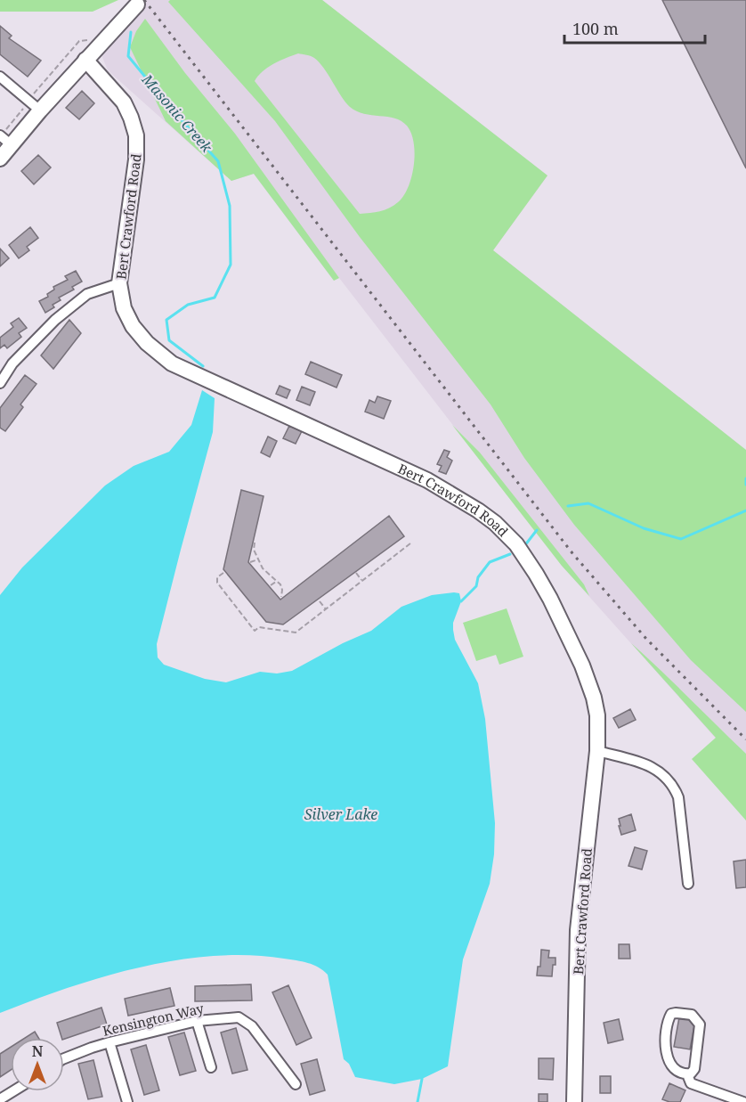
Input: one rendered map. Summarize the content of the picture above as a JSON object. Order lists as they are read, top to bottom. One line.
{"streets":{"street":["Bert Crawford Road","Kensington Way"]},"water":["Masonic Creek","Silver Lake"],"scale_bar":"100 m","north":"top"}
